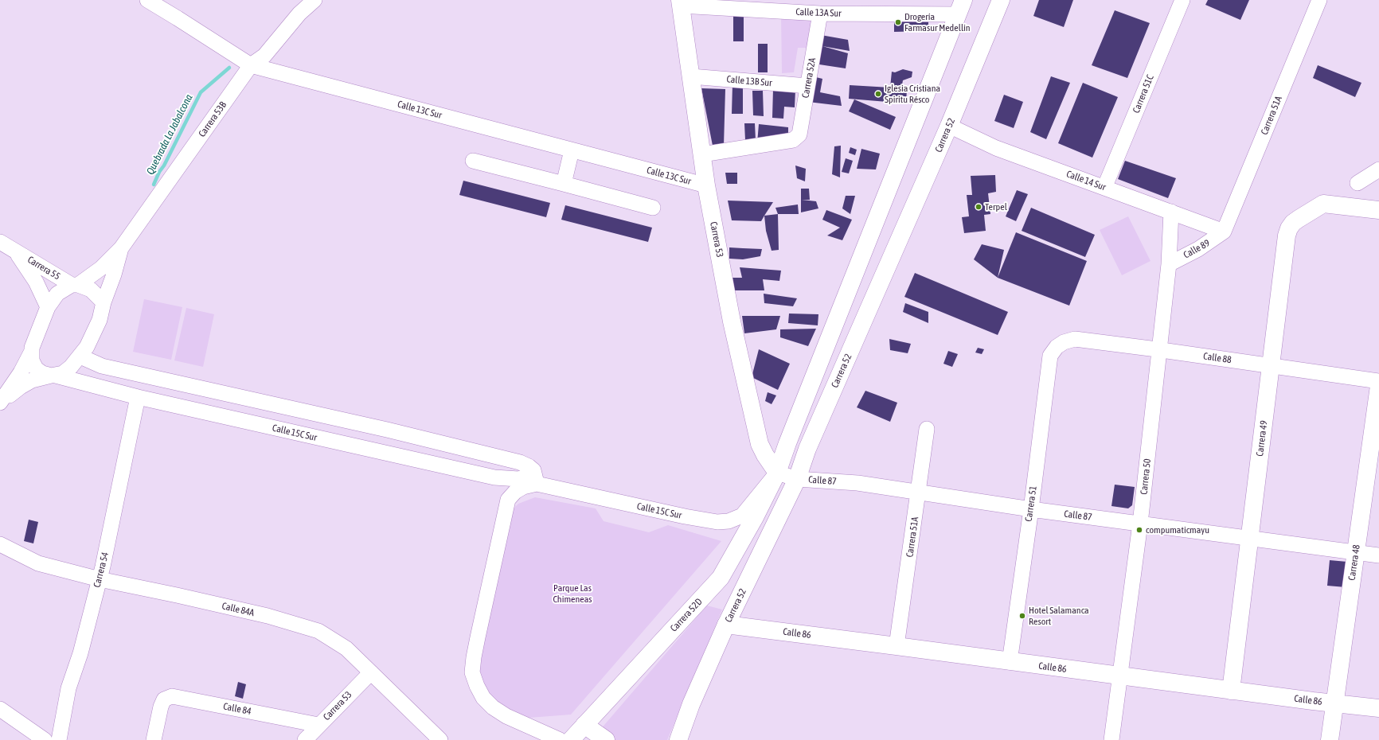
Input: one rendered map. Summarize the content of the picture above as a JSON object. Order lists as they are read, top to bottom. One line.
{"streets":{"street":["Calle 13A Sur","Carrera 52A","Calle 13B Sur","Carrera 51C","Calle 13C Sur","Carrera 51A","Carrera 53B","Carrera 52","Calle 14 Sur","Carrera 53","Calle 89","Carrera 55","Calle 88","Calle 15C Sur","Carrera 49","Carrera 50","Calle 87","Carrera 51","Carrera 48","Carrera 54","Calle 84A","Carrera 52D","Calle 86","Calle 84"]},"crossings":[["Calle 13A Sur","Carrera 52A"],["Calle 13A Sur","Carrera 53"],["Carrera 52A","Calle 13B Sur"],["Carrera 52A","Carrera 53"],["Calle 13B Sur","Carrera 53"],["Carrera 51C","Calle 14 Sur"],["Calle 13C Sur","Carrera 53B"],["Calle 13C Sur","Carrera 53"],["Carrera 51A","Calle 14 Sur"],["Carrera 51A","Calle 89"],["Carrera 51A","Calle 87"],["Carrera 51A","Calle 86"],["Carrera 53B","Carrera 55"],["Carrera 53B","Calle 15C Sur"],["Carrera 52","Calle 14 Sur"],["Carrera 52","Calle 87"],["Carrera 52","Calle 86"],["Calle 14 Sur","Calle 89"],["Calle 14 Sur","Carrera 50"],["Carrera 53","Calle 15C Sur"],["Carrera 53","Calle 87"],["Carrera 53","Calle 84A"],["Carrera 53","Carrera 52D"],["Carrera 53","Calle 84"],["Calle 89","Carrera 50"],["Calle 88","Carrera 49"],["Calle 88","Carrera 50"],["Calle 88","Carrera 51"],["Calle 15C Sur","Calle 87"],["Calle 15C Sur","Carrera 54"],["Calle 15C Sur","Carrera 52D"],["Carrera 49","Calle 87"],["Carrera 49","Calle 86"],["Carrera 50","Calle 87"],["Carrera 50","Calle 86"],["Calle 87","Carrera 51"],["Calle 87","Carrera 48"],["Calle 87","Carrera 52D"],["Carrera 51","Calle 86"],["Carrera 48","Calle 86"],["Carrera 54","Calle 84A"]],"water":["Quebrada La Jabalcona"],"parks":["Parque Las Chimeneas"],"places":["Drogería Farmasur Medellín","Iglesia Cristiana Spiritu Résco","Terpel","compumaticmayu","Hotel Salamanca Resort"]}
